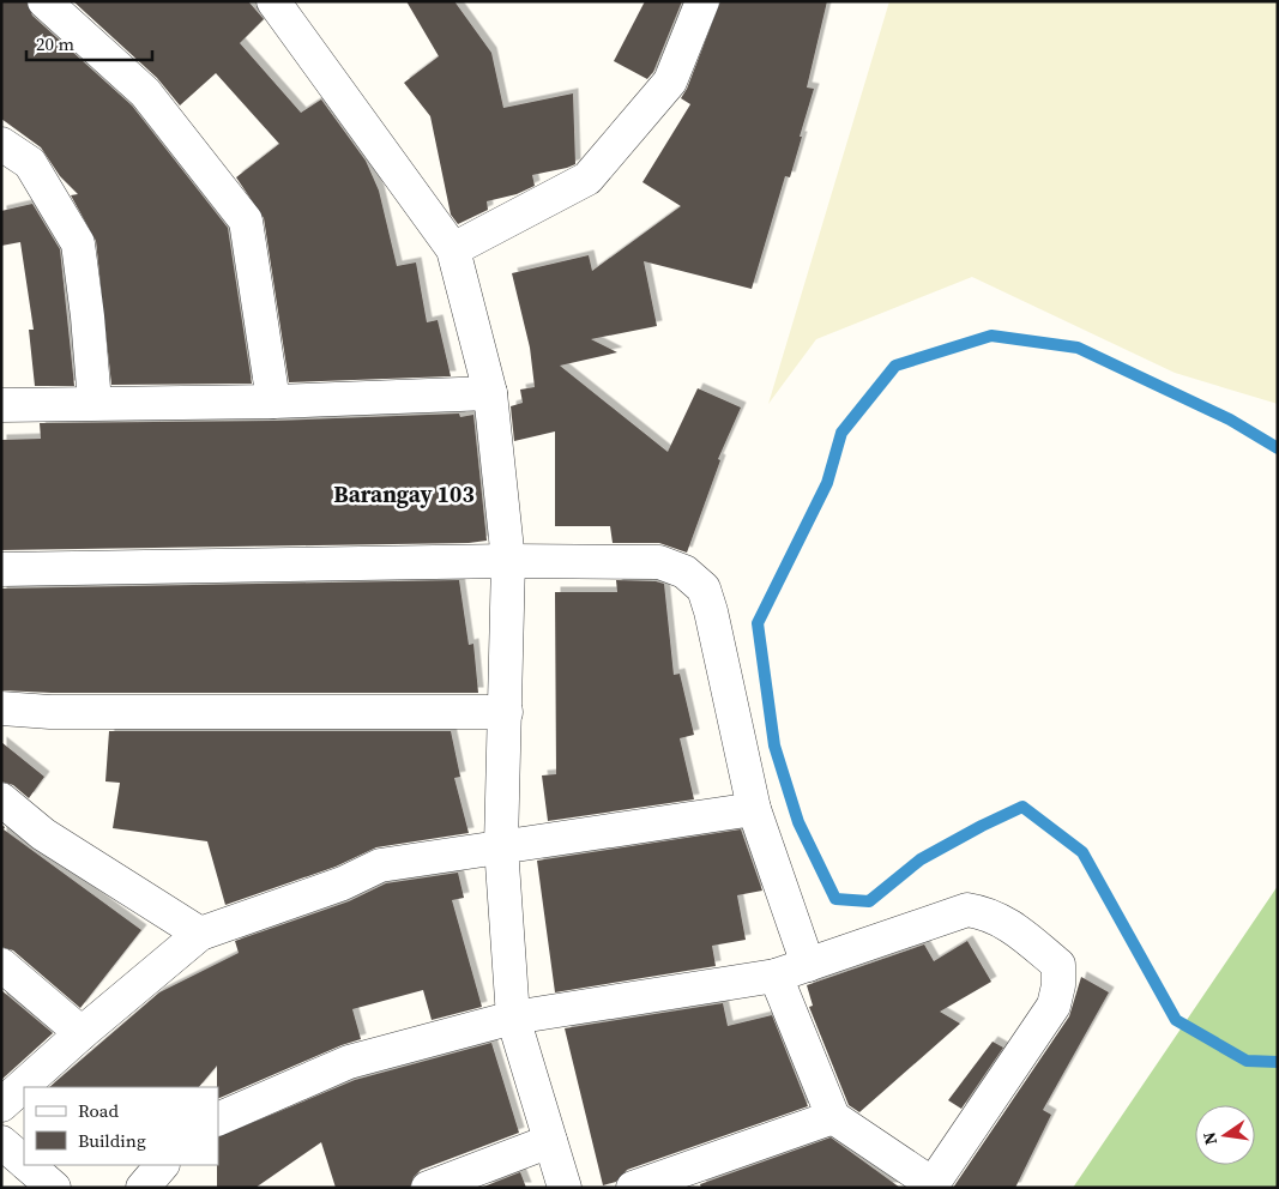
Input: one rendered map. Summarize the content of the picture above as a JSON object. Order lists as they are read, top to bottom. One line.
{"districts":["Barangay 103"],"legend":["Road","Building"],"scale_bar":"20 m","north":"left"}
